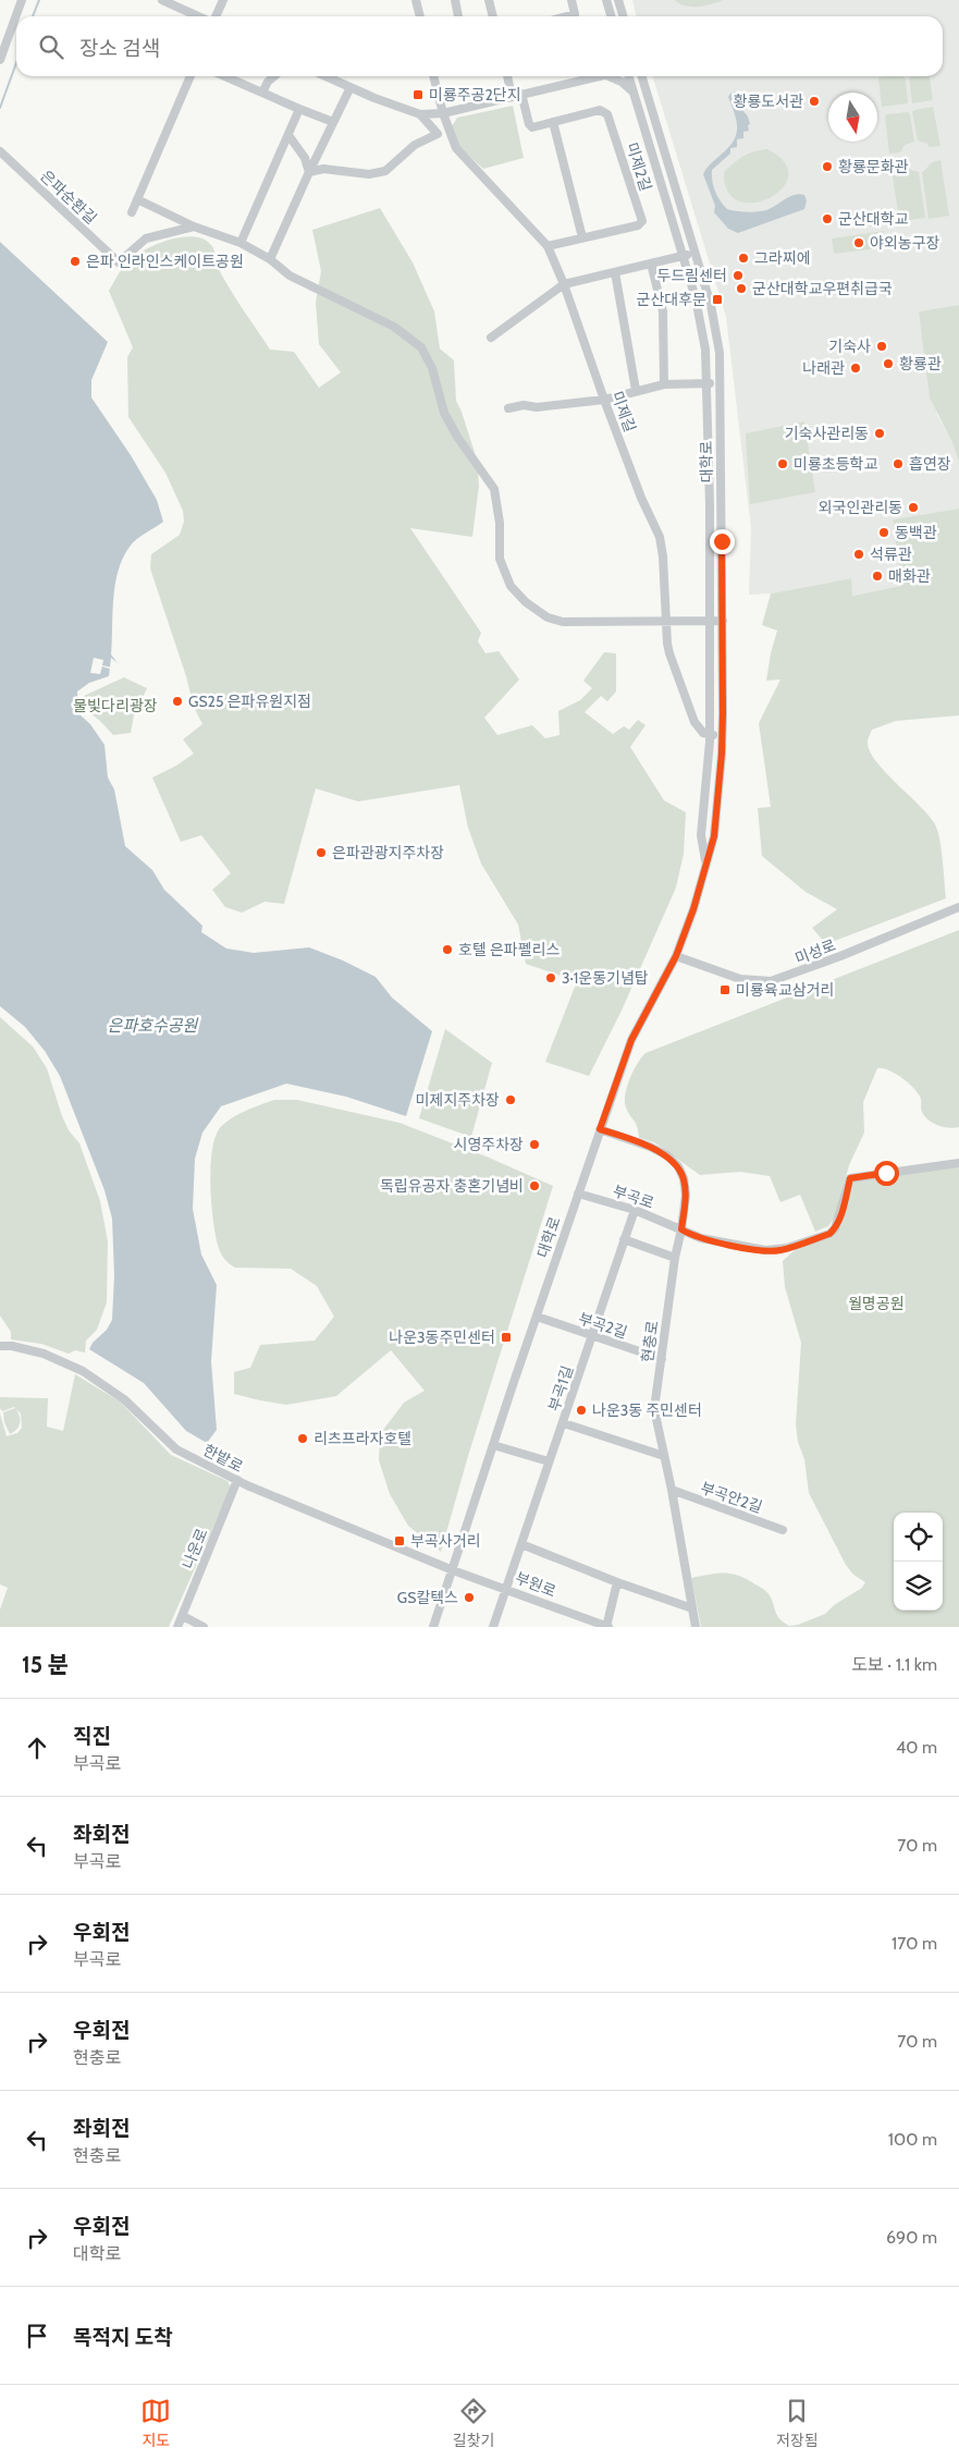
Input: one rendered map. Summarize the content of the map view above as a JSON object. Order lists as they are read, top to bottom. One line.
{"streets":{"street":["미제2길","은파순환길","미제길","대학로","미성로","부곡로","부곡2길","현충로","부곡1길","한밭로","부곡안2길","나운로","부원로"]},"crossings":[["미제2길","미제길"],["미제길","대학로"],["대학로","미성로"],["대학로","부곡로"],["대학로","부곡2길"],["대학로","현충로"],["대학로","한밭로"],["대학로","부원로"],["부곡로","현충로"],["부곡로","부곡1길"],["부곡2길","현충로"],["부곡2길","부곡1길"],["현충로","부곡안2길"],["부곡1길","부원로"],["한밭로","나운로"],["한밭로","부원로"]],"water":["은파호수공원"],"parks":["물빛다리광장","월명공원"],"places":{"transit":["미룡주공2단지","군산대후문","미룡육교삼거리","나운3동주민센터","부곡사거리"],"other":["황룡도서관","황룡문화관","군산대학교","야외농구장","그라찌에","은파 인라인스케이트공원","두드림센터","군산대학교우편취급국","기숙사","황룡관","나래관","기숙사관리동","미룡초등학교","흡연장","외국인관리동","동백관","석류관","매화관","GS25 은파유원지점","은파관광지주차장","호텔 은파펠리스","3·1운동기념탑","미제지주차장","시영주차장","독립유공자 충혼기념비","나운3동 주민센터","리츠프라자호텔","GS칼텍스"]},"north":"bottom","page":{"search":"장소 검색","heading":["15 분","도보 · 1.1 km"],"list":[["직진","부곡로","40 m"],["좌회전","부곡로","70 m"],["우회전","부곡로","170 m"],["우회전","현충로","70 m"],["좌회전","현충로","100 m"],["우회전","대학로","690 m"],"목적지 도착"],"nav":["지도","길찾기","저장됨"]}}
